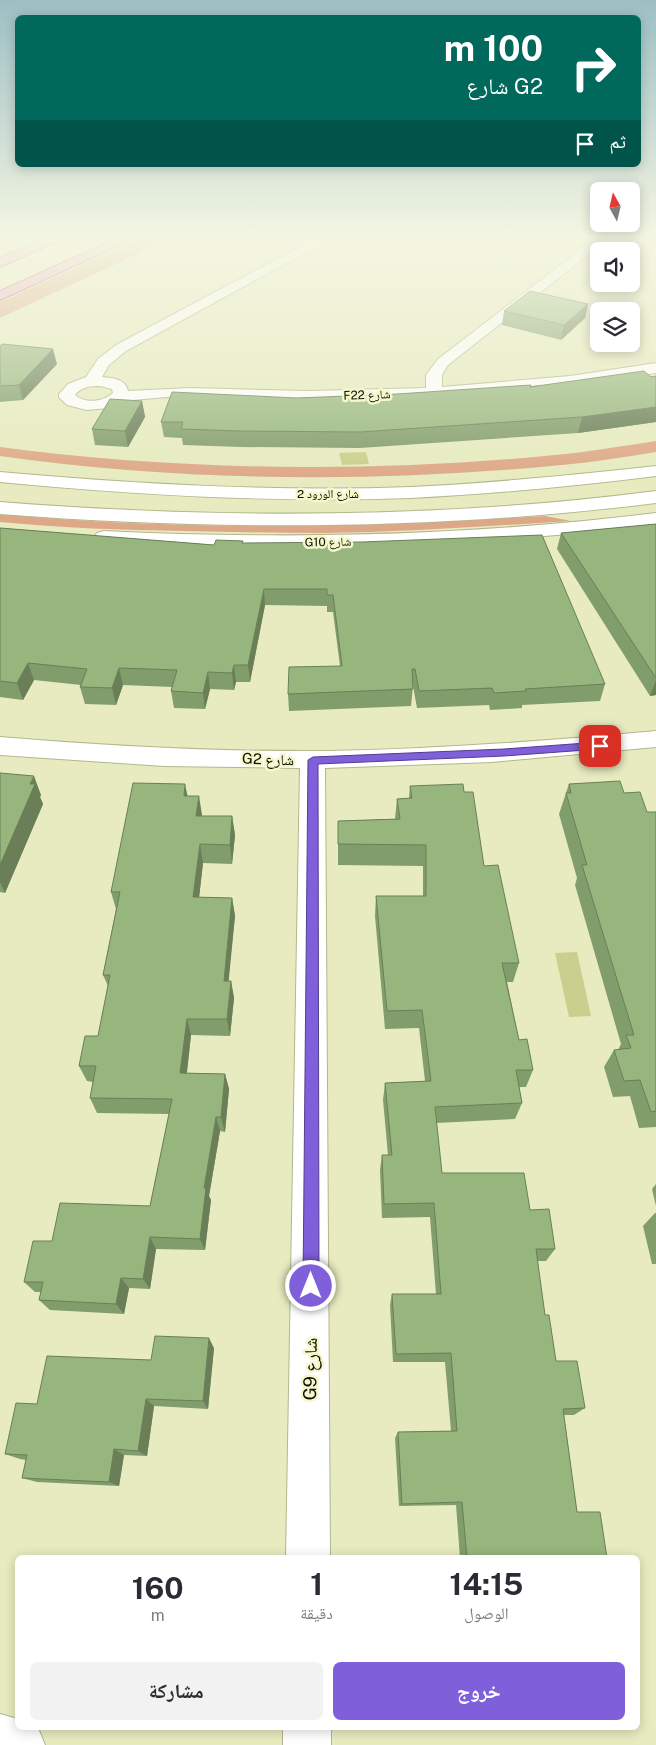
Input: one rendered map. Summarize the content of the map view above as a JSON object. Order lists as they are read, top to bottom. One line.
{"streets":{"street":["F22 شارع","شارع الورود 2","G10 شارع","G2 شارع","G9 شارع"]},"crossings":[["G2 شارع","G9 شارع"]],"north":"top","page":{"turn":["100 m","G2 شارع"],"then":"ثم","eta":["14:15","الوصول","1","دقيقة","160","m"],"buttons":["خروج","مشاركة"]}}
